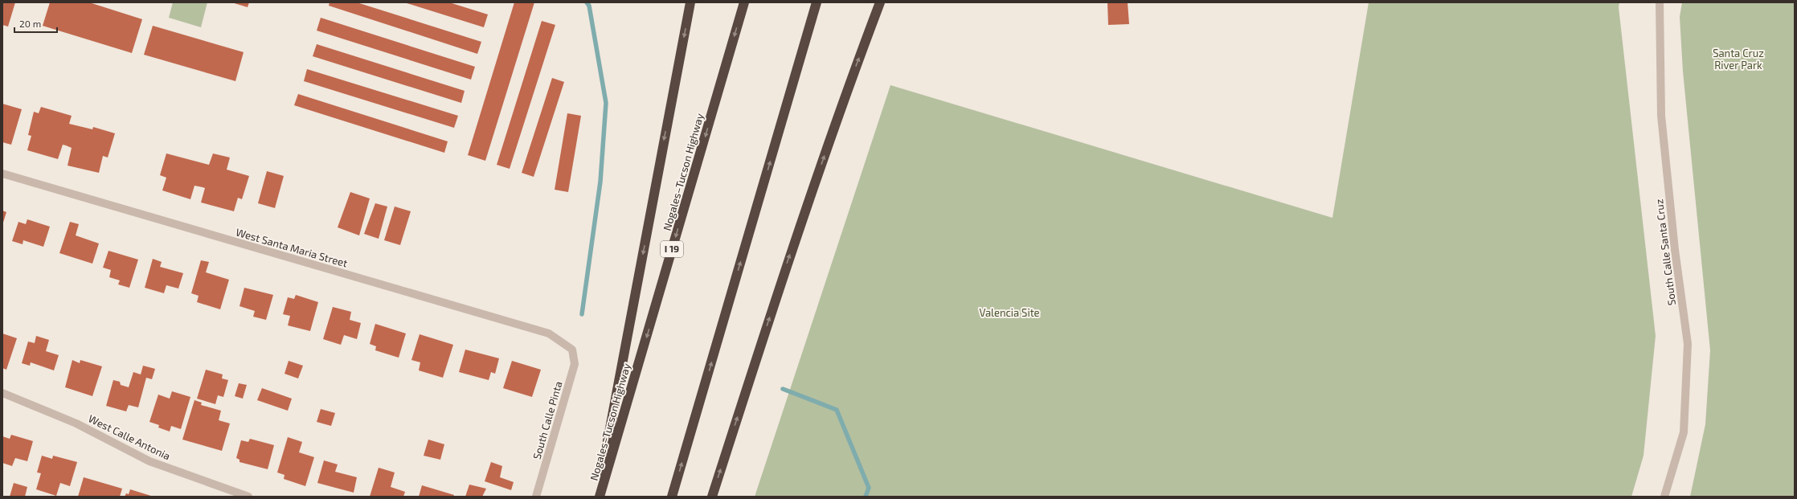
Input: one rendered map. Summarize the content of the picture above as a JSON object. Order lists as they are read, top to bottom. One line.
{"streets":{"highway":["Nogales–Tucson Highway","I 19"],"street":["West Santa Maria Street","South Calle Santa Cruz","South Calle Pinta","West Calle Antonia"]},"crossings":[["West Santa Maria Street","South Calle Pinta"]],"parks":["Santa Cruz River Park","Valencia Site"],"scale_bar":"20 m"}
